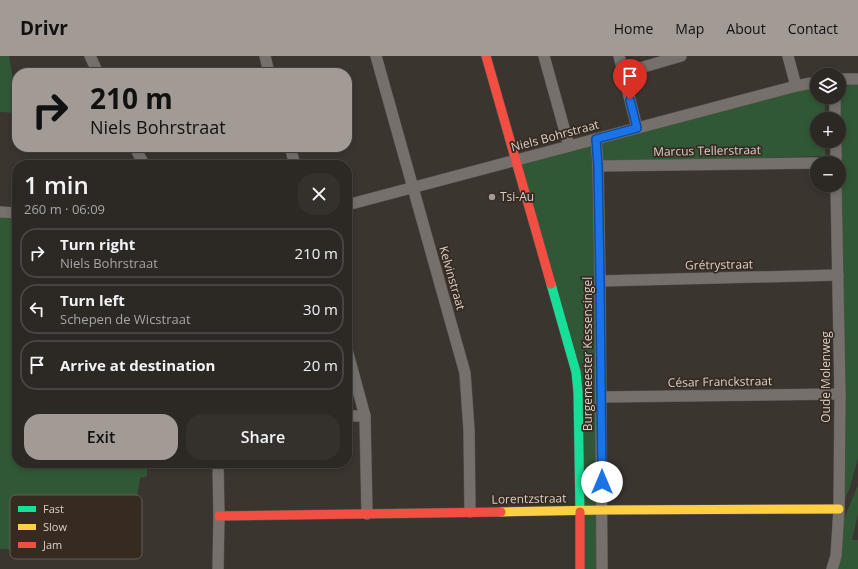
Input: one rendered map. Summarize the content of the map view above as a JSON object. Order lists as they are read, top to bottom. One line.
{"streets":{"street":["Niels Bohrstraat","Marcus Tellerstraat","Grétrystraat","Kelvinstraat","Burgemeester Kessensingel","Oude Molenweg","César Franckstraat","Lorentzstraat"]},"crossings":[["Niels Bohrstraat","Kelvinstraat"],["Niels Bohrstraat","Burgemeester Kessensingel"],["Marcus Tellerstraat","Burgemeester Kessensingel"],["Grétrystraat","Burgemeester Kessensingel"],["Grétrystraat","Oude Molenweg"],["Kelvinstraat","Lorentzstraat"],["Burgemeester Kessensingel","César Franckstraat"],["Burgemeester Kessensingel","Lorentzstraat"],["Oude Molenweg","César Franckstraat"],["Oude Molenweg","Lorentzstraat"]],"places":["Tsi-Au"],"legend":["Fast","Slow","Jam"],"page":{"header":"Drivr","nav":["Home","Map","About","Contact"],"map_buttons":["+","−"],"turn":["210 m","Niels Bohrstraat"],"heading":["1 min","260 m · 06:09"],"list":[{"name":"Turn right","note":"Niels Bohrstraat","value":"210 m"},{"name":"Turn left","note":"Schepen de Wicstraat","value":"30 m"},{"name":"Arrive at destination","value":"20 m"}],"buttons":["Exit","Share"]}}
